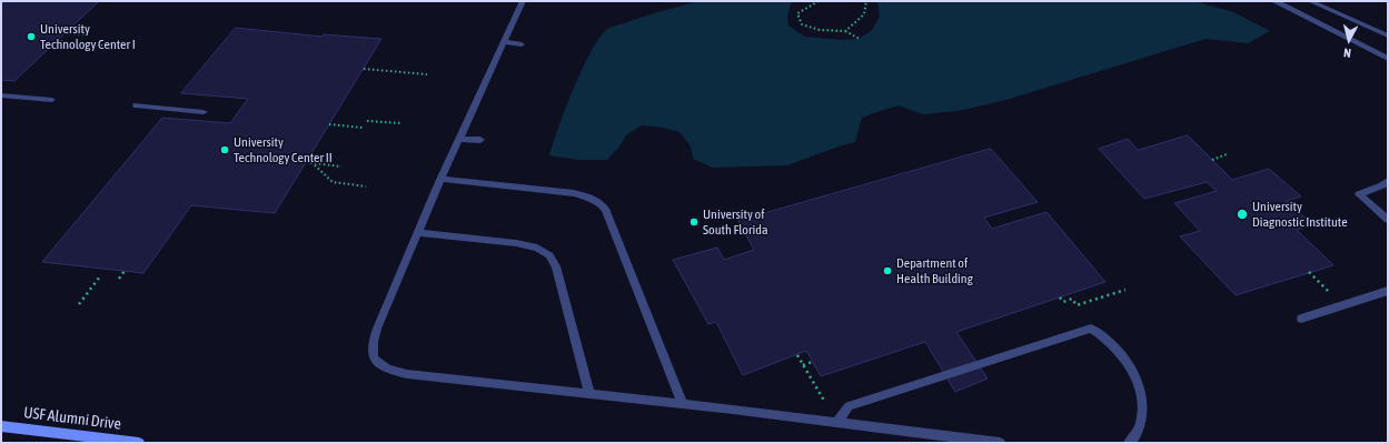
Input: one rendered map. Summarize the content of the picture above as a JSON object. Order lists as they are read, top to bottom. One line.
{"streets":{"street":["USF Alumni Drive"]},"places":["University Technology Center I","University Technology Center II","University Diagnostic Institute","University of South Florida","Department of Health Building"],"north":"bottom"}
